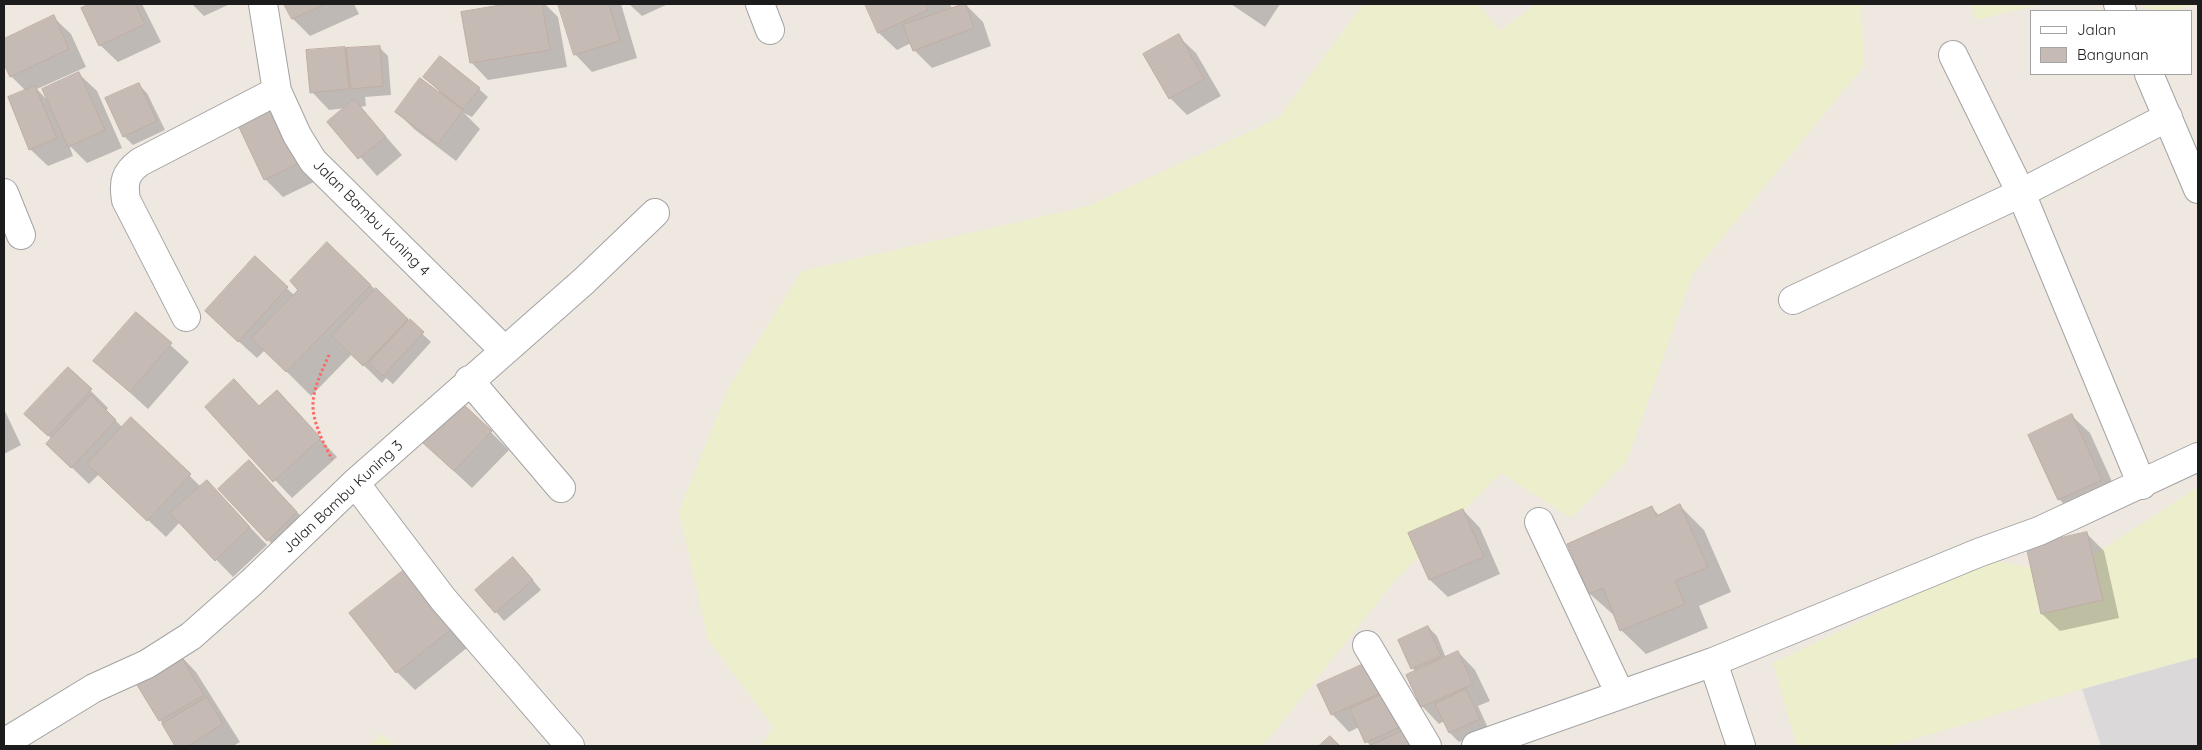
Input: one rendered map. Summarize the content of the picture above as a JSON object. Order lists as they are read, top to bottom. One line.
{"streets":{"street":["Jalan Bambu Kuning 4","Jalan Bambu Kuning 3"]},"crossings":[["Jalan Bambu Kuning 4","Jalan Bambu Kuning 3"]],"legend":["Jalan","Bangunan"]}
